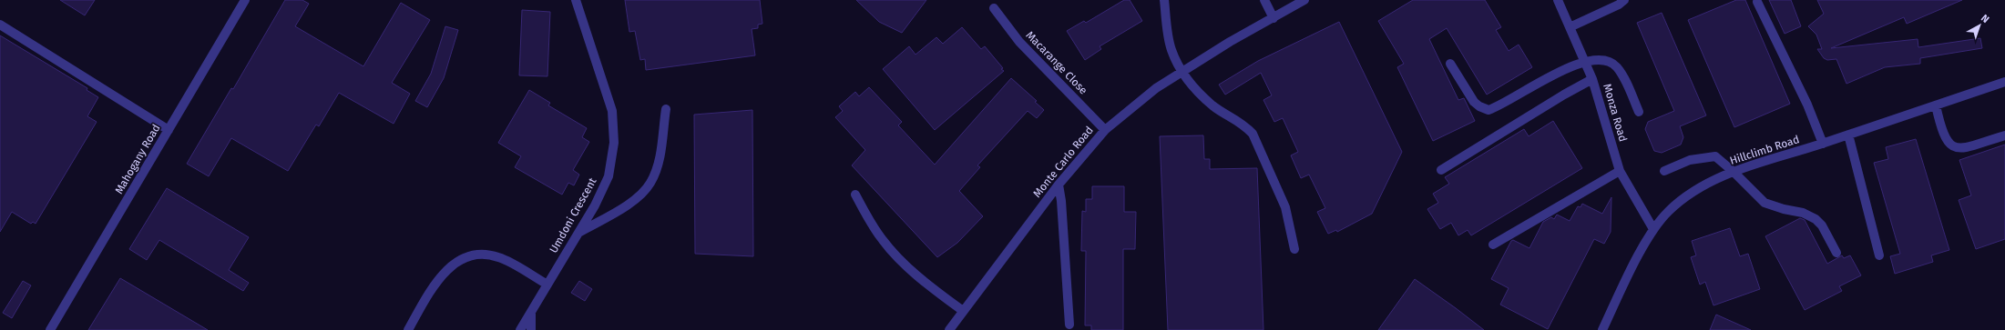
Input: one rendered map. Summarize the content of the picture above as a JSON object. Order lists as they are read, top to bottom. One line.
{"streets":{"street":["Macarange Close","Monza Road","Hillclimb Road","Mahogany Road","Monte Carlo Road","Umdoni Crescent"]},"crossings":[["Macarange Close","Monte Carlo Road"],["Monza Road","Hillclimb Road"]],"north":"top right"}
